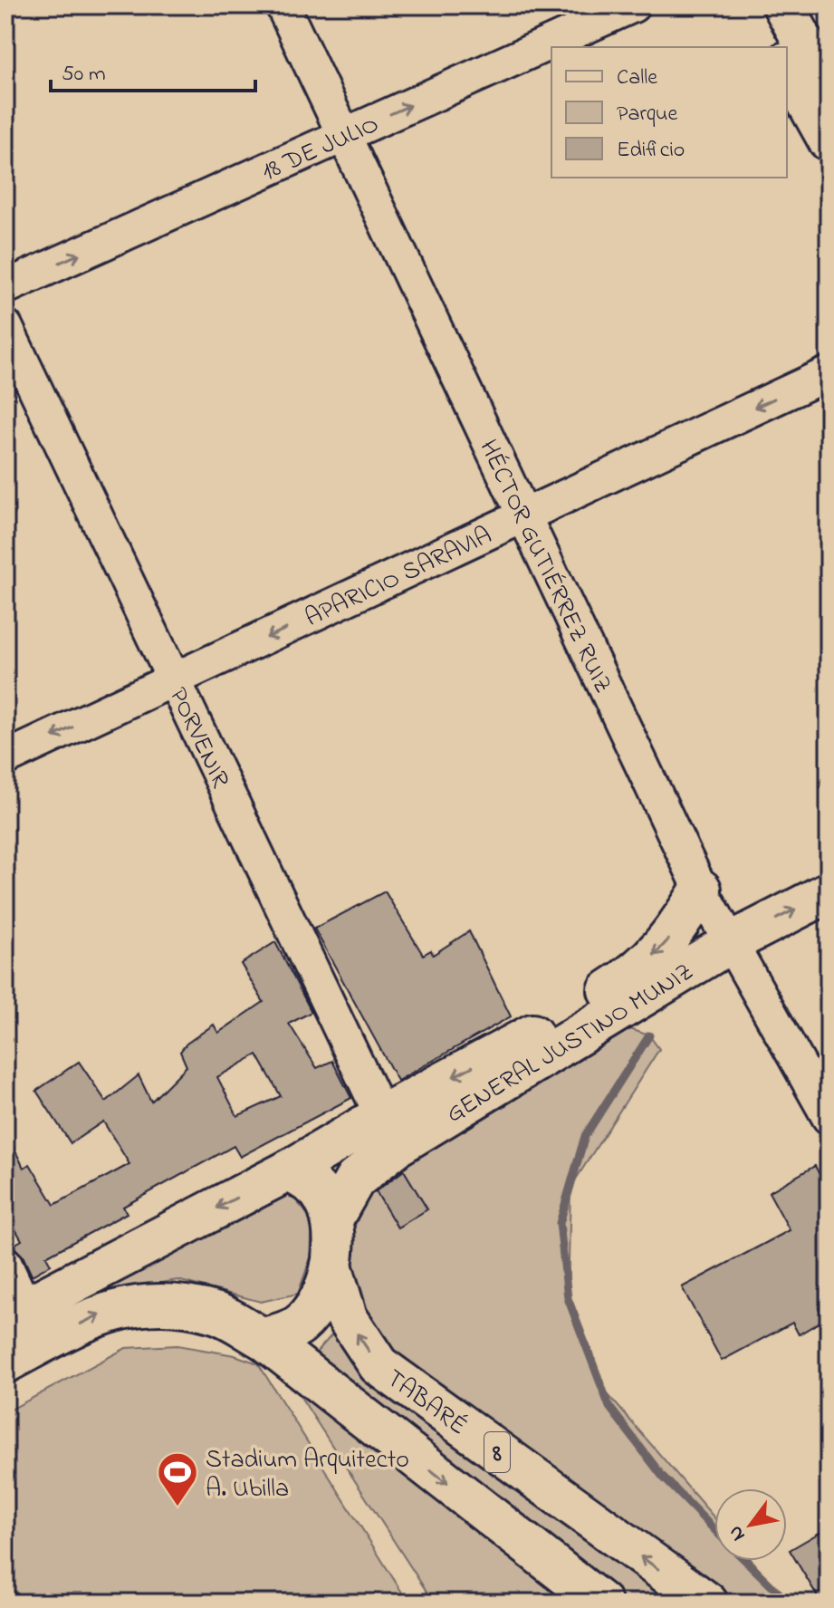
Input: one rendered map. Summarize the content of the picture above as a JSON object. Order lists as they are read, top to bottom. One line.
{"streets":{"main road":["GENERAL JUSTINO MUNIZ","TABARÉ","8"],"street":["18 DE JULIO","HÉCTOR GUTIÉRREZ RUIZ","APARICIO SARAVIA","PORVENIR"]},"crossings":[["18 DE JULIO","HÉCTOR GUTIÉRREZ RUIZ"],["HÉCTOR GUTIÉRREZ RUIZ","APARICIO SARAVIA"],["HÉCTOR GUTIÉRREZ RUIZ","GENERAL JUSTINO MUNIZ"],["APARICIO SARAVIA","PORVENIR"],["PORVENIR","GENERAL JUSTINO MUNIZ"],["GENERAL JUSTINO MUNIZ","8"],["TABARÉ","8"]],"one_way":["18 DE JULIO","APARICIO SARAVIA"],"places":{"sports":["Stadium Arquitecto A. Ubilla"]},"legend":["Calle","Parque","Edificio"],"scale_bar":"50 m","north":"bottom left"}
